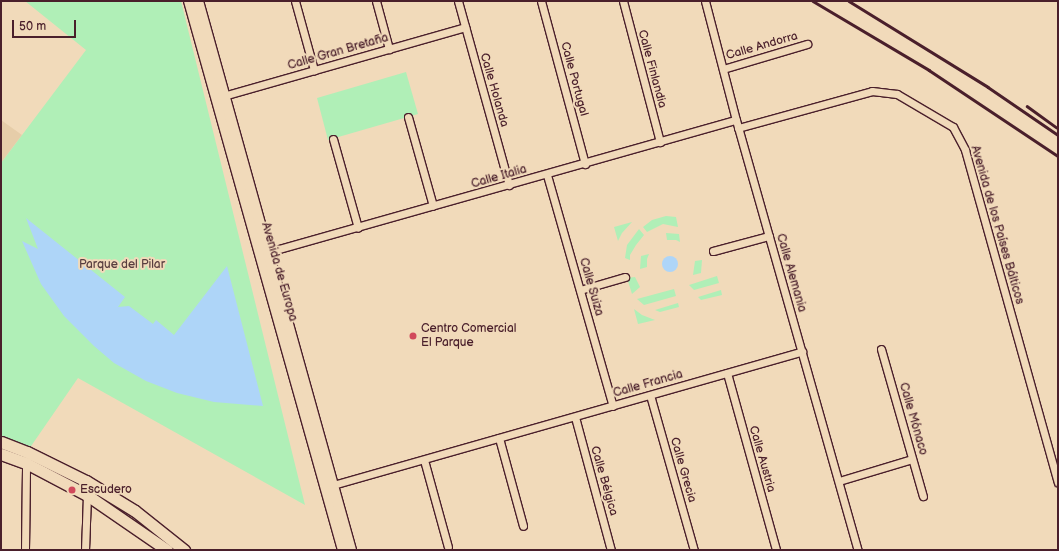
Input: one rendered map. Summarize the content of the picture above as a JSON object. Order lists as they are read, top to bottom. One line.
{"streets":{"main road":["Avenida de Europa"],"street":["Calle Andorra","Calle Gran Bretaña","Calle Finlandia","Calle Portugal","Calle Holanda","Calle Italia","Avenida de los Países Bálticos","Calle Alemania","Calle Suiza","Calle Francia","Calle Mónaco","Calle Austria","Calle Grecia","Calle Bélgica"]},"crossings":[["Calle Andorra","Calle Alemania"],["Calle Gran Bretaña","Calle Holanda"],["Calle Gran Bretaña","Avenida de Europa"],["Calle Finlandia","Calle Italia"],["Calle Portugal","Calle Italia"],["Calle Holanda","Calle Italia"],["Calle Italia","Avenida de Europa"],["Calle Italia","Calle Alemania"],["Calle Italia","Calle Suiza"],["Avenida de los Países Bálticos","Calle Alemania"],["Avenida de Europa","Calle Francia"],["Calle Alemania","Calle Francia"],["Calle Suiza","Calle Francia"],["Calle Francia","Calle Austria"],["Calle Francia","Calle Grecia"],["Calle Francia","Calle Bélgica"]],"parks":["Parque del Pilar"],"places":["Centro Comercial El Parque","Escudero"],"scale_bar":"50 m"}
